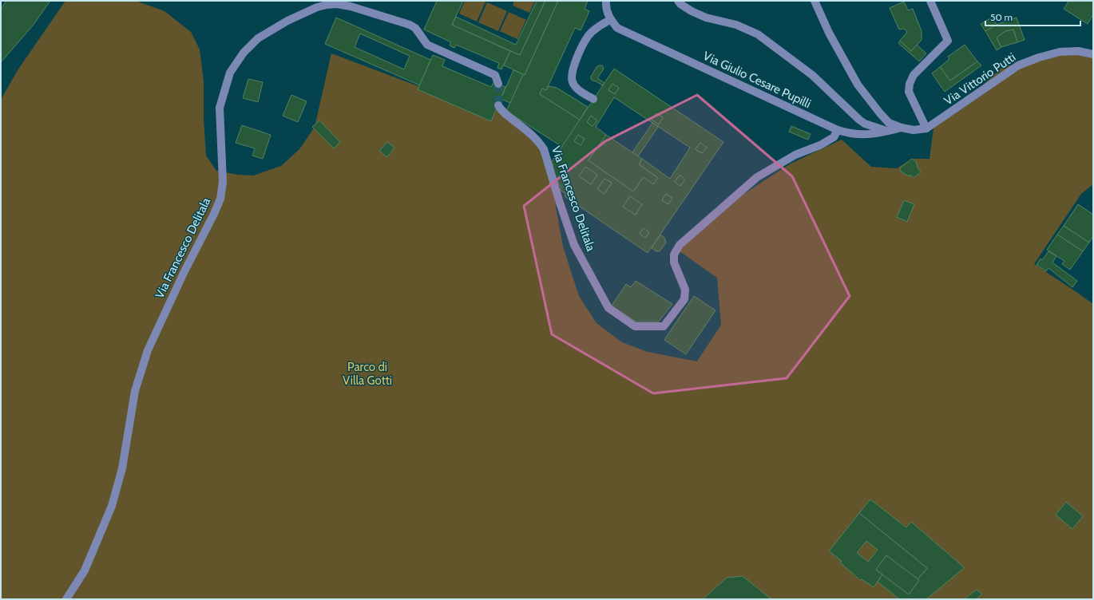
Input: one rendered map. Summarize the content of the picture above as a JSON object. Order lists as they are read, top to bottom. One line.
{"streets":{"street":["Via Vittorio Putti","Via Giulio Cesare Pupilli","Via Francesco Delitala"]},"crossings":[["Via Giulio Cesare Pupilli","Via Francesco Delitala"]],"parks":["Parco di Villa Gotti"],"scale_bar":"50 m"}
